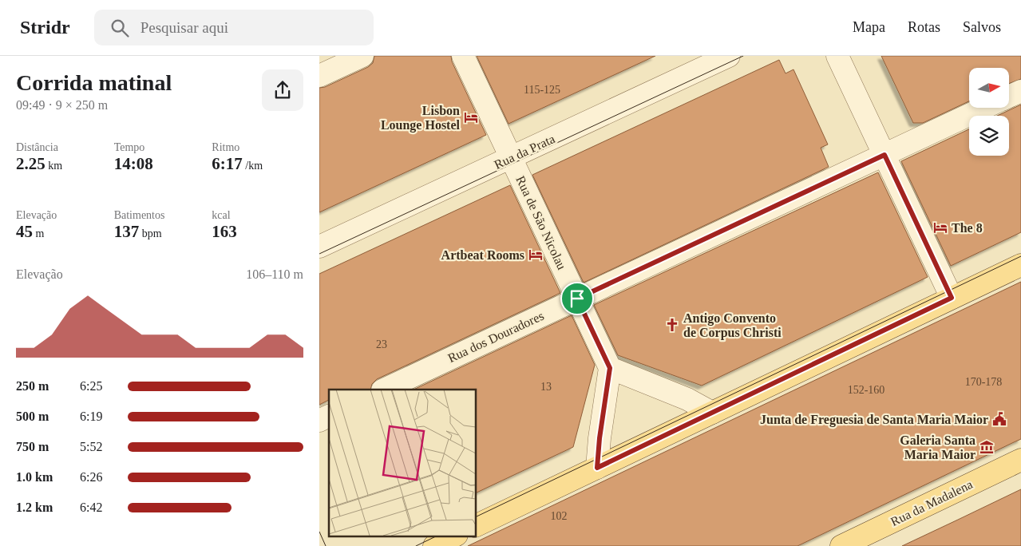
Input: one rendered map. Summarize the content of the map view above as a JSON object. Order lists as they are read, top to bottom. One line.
{"streets":{"main road":["Rua da Madalena"],"street":["Rua da Prata","Rua de São Nicolau","Rua dos Douradores"]},"crossings":[["Rua da Prata","Rua de São Nicolau"],["Rua de São Nicolau","Rua dos Douradores"]],"places":{"hotel":["Lisbon Lounge Hostel","The 8","Artbeat Rooms"],"church":["Antigo Convento de Corpus Christi"],"public building":["Junta de Freguesia de Santa Maria Maior"],"museum":["Galeria Santa Maria Maior"]},"house_numbers":["115-125","23","170-178","13","152-160","102"],"north":"right","page":{"header":"Stridr","search":"Pesquisar aqui","nav":["Mapa","Rotas","Salvos"],"heading":["Corrida matinal","09:49 · 9 × 250 m"],"stats":[["Distância","2.25 km"],["Tempo","14:08"],["Ritmo","6:17 /km"],["Elevação","45 m"],["Batimentos","137 bpm"],["kcal","163"]],"chart":["Elevação","106–110 m"],"list":[{"name":"250 m","note":"6:25"},{"name":"500 m","note":"6:19"},{"name":"750 m","note":"5:52"},{"name":"1.0 km","note":"6:26"},{"name":"1.2 km","note":"6:42"}]}}
